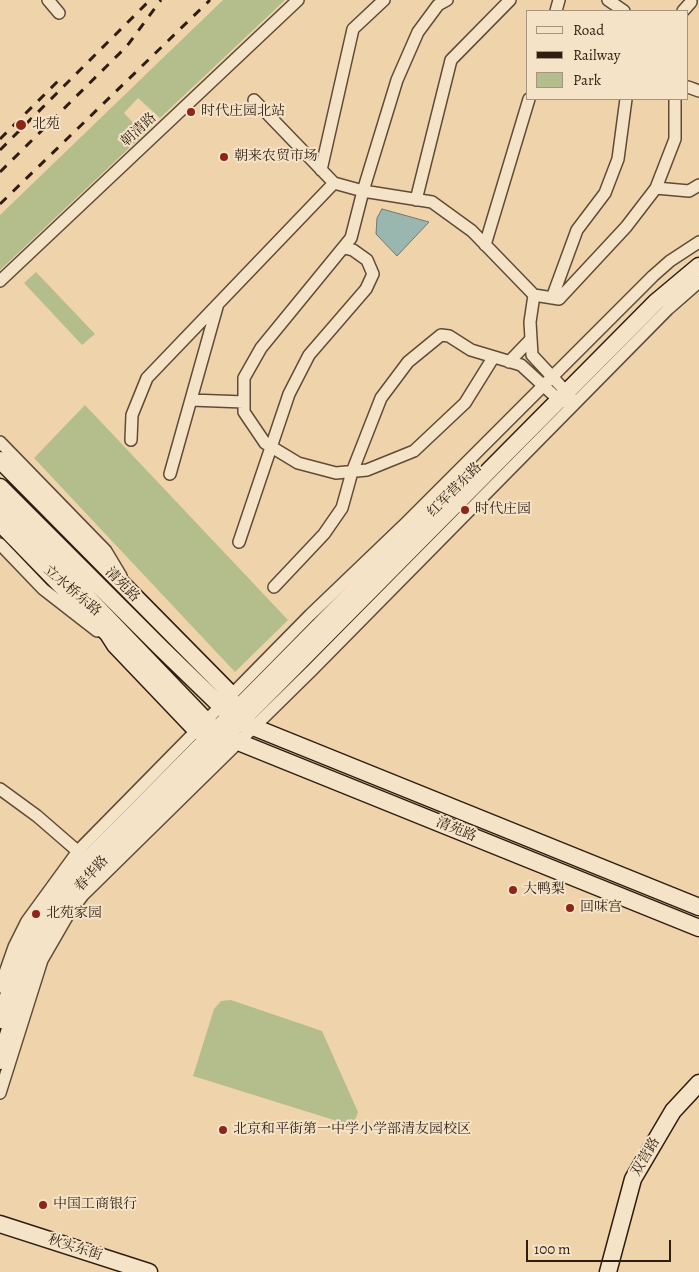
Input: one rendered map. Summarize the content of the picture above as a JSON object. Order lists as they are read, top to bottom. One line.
{"streets":{"street":["朝清路","红军营东路","清苑路","立水桥东路","春华路","双营路","秋实东街"]},"crossings":[["红军营东路","清苑路"],["红军营东路","春华路"],["清苑路","立水桥东路"],["清苑路","春华路"]],"places":["时代庄园北站","北苑","朝来农贸市场","时代庄园","大鸭梨","回味宫","北苑家园","北京和平街第一中学小学部清友园校区","中国工商银行"],"legend":["Road","Railway","Park"],"scale_bar":"100 m"}
